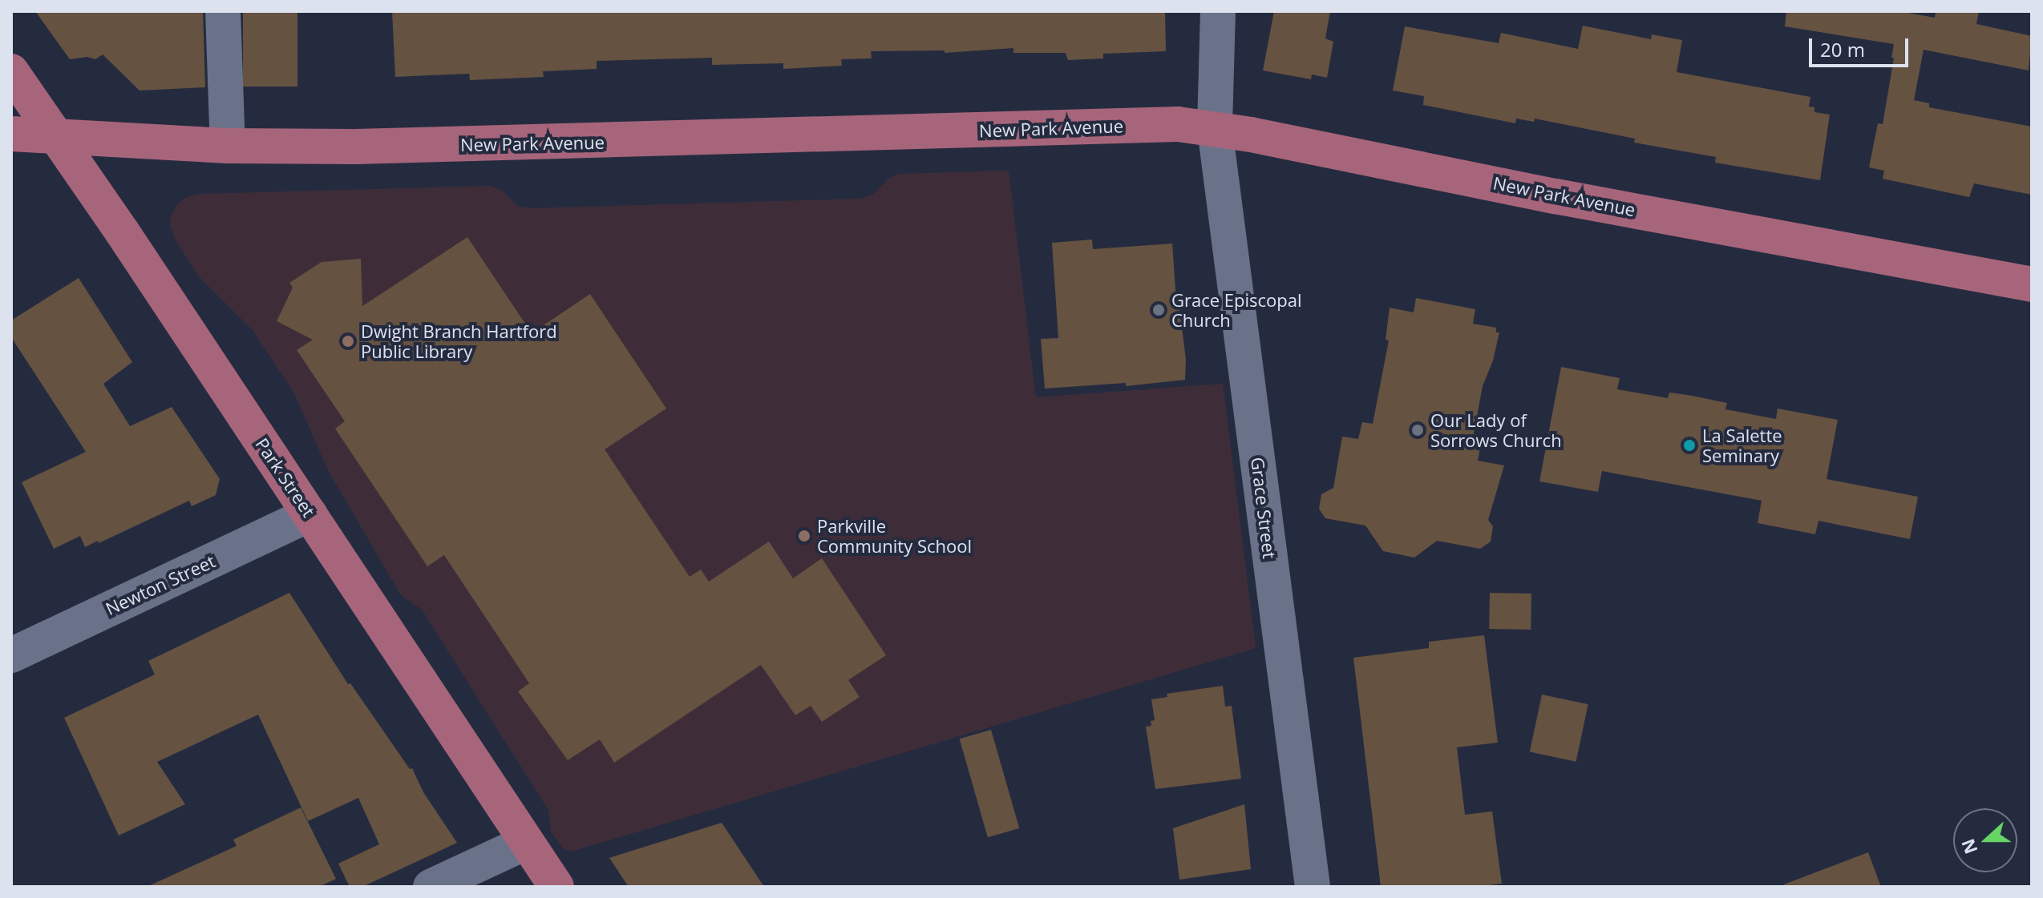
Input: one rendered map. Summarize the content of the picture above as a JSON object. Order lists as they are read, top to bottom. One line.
{"streets":{"main road":["New Park Avenue","Park Street"],"street":["Grace Street","Newton Street"]},"crossings":[["New Park Avenue","Park Street"],["New Park Avenue","Grace Street"],["Park Street","Newton Street"]],"places":["Grace Episcopal Church","Dwight Branch Hartford Public Library","Our Lady of Sorrows Church","La Salette Seminary","Parkville Community School"],"scale_bar":"20 m","north":"left"}
